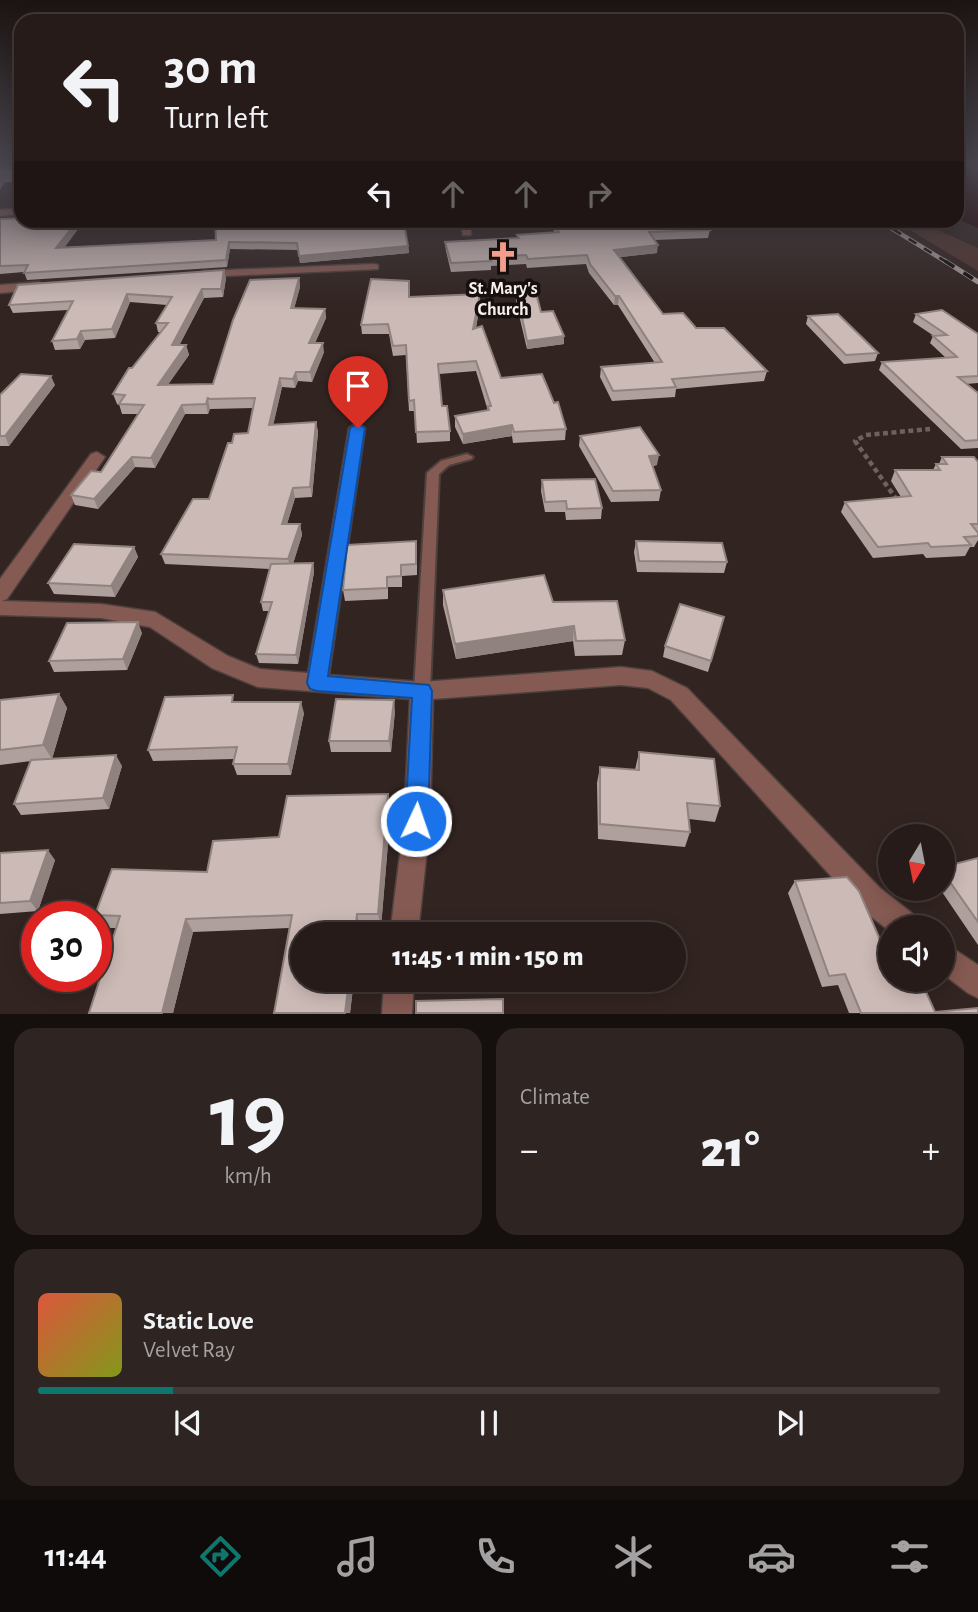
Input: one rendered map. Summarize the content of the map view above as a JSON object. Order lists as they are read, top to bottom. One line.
{"places":{"church":["St. Mary's Church"]},"north":"bottom","page":{"turn":["30 m","Turn left"],"limit":"30","trip":"11:45 · 1 min · 150 m","tile":[["19","km/h"],"Climate"],"heat":["−","21°","+"],"song":["Static Love","Velvet Ray"],"tabs":"11:44"}}
